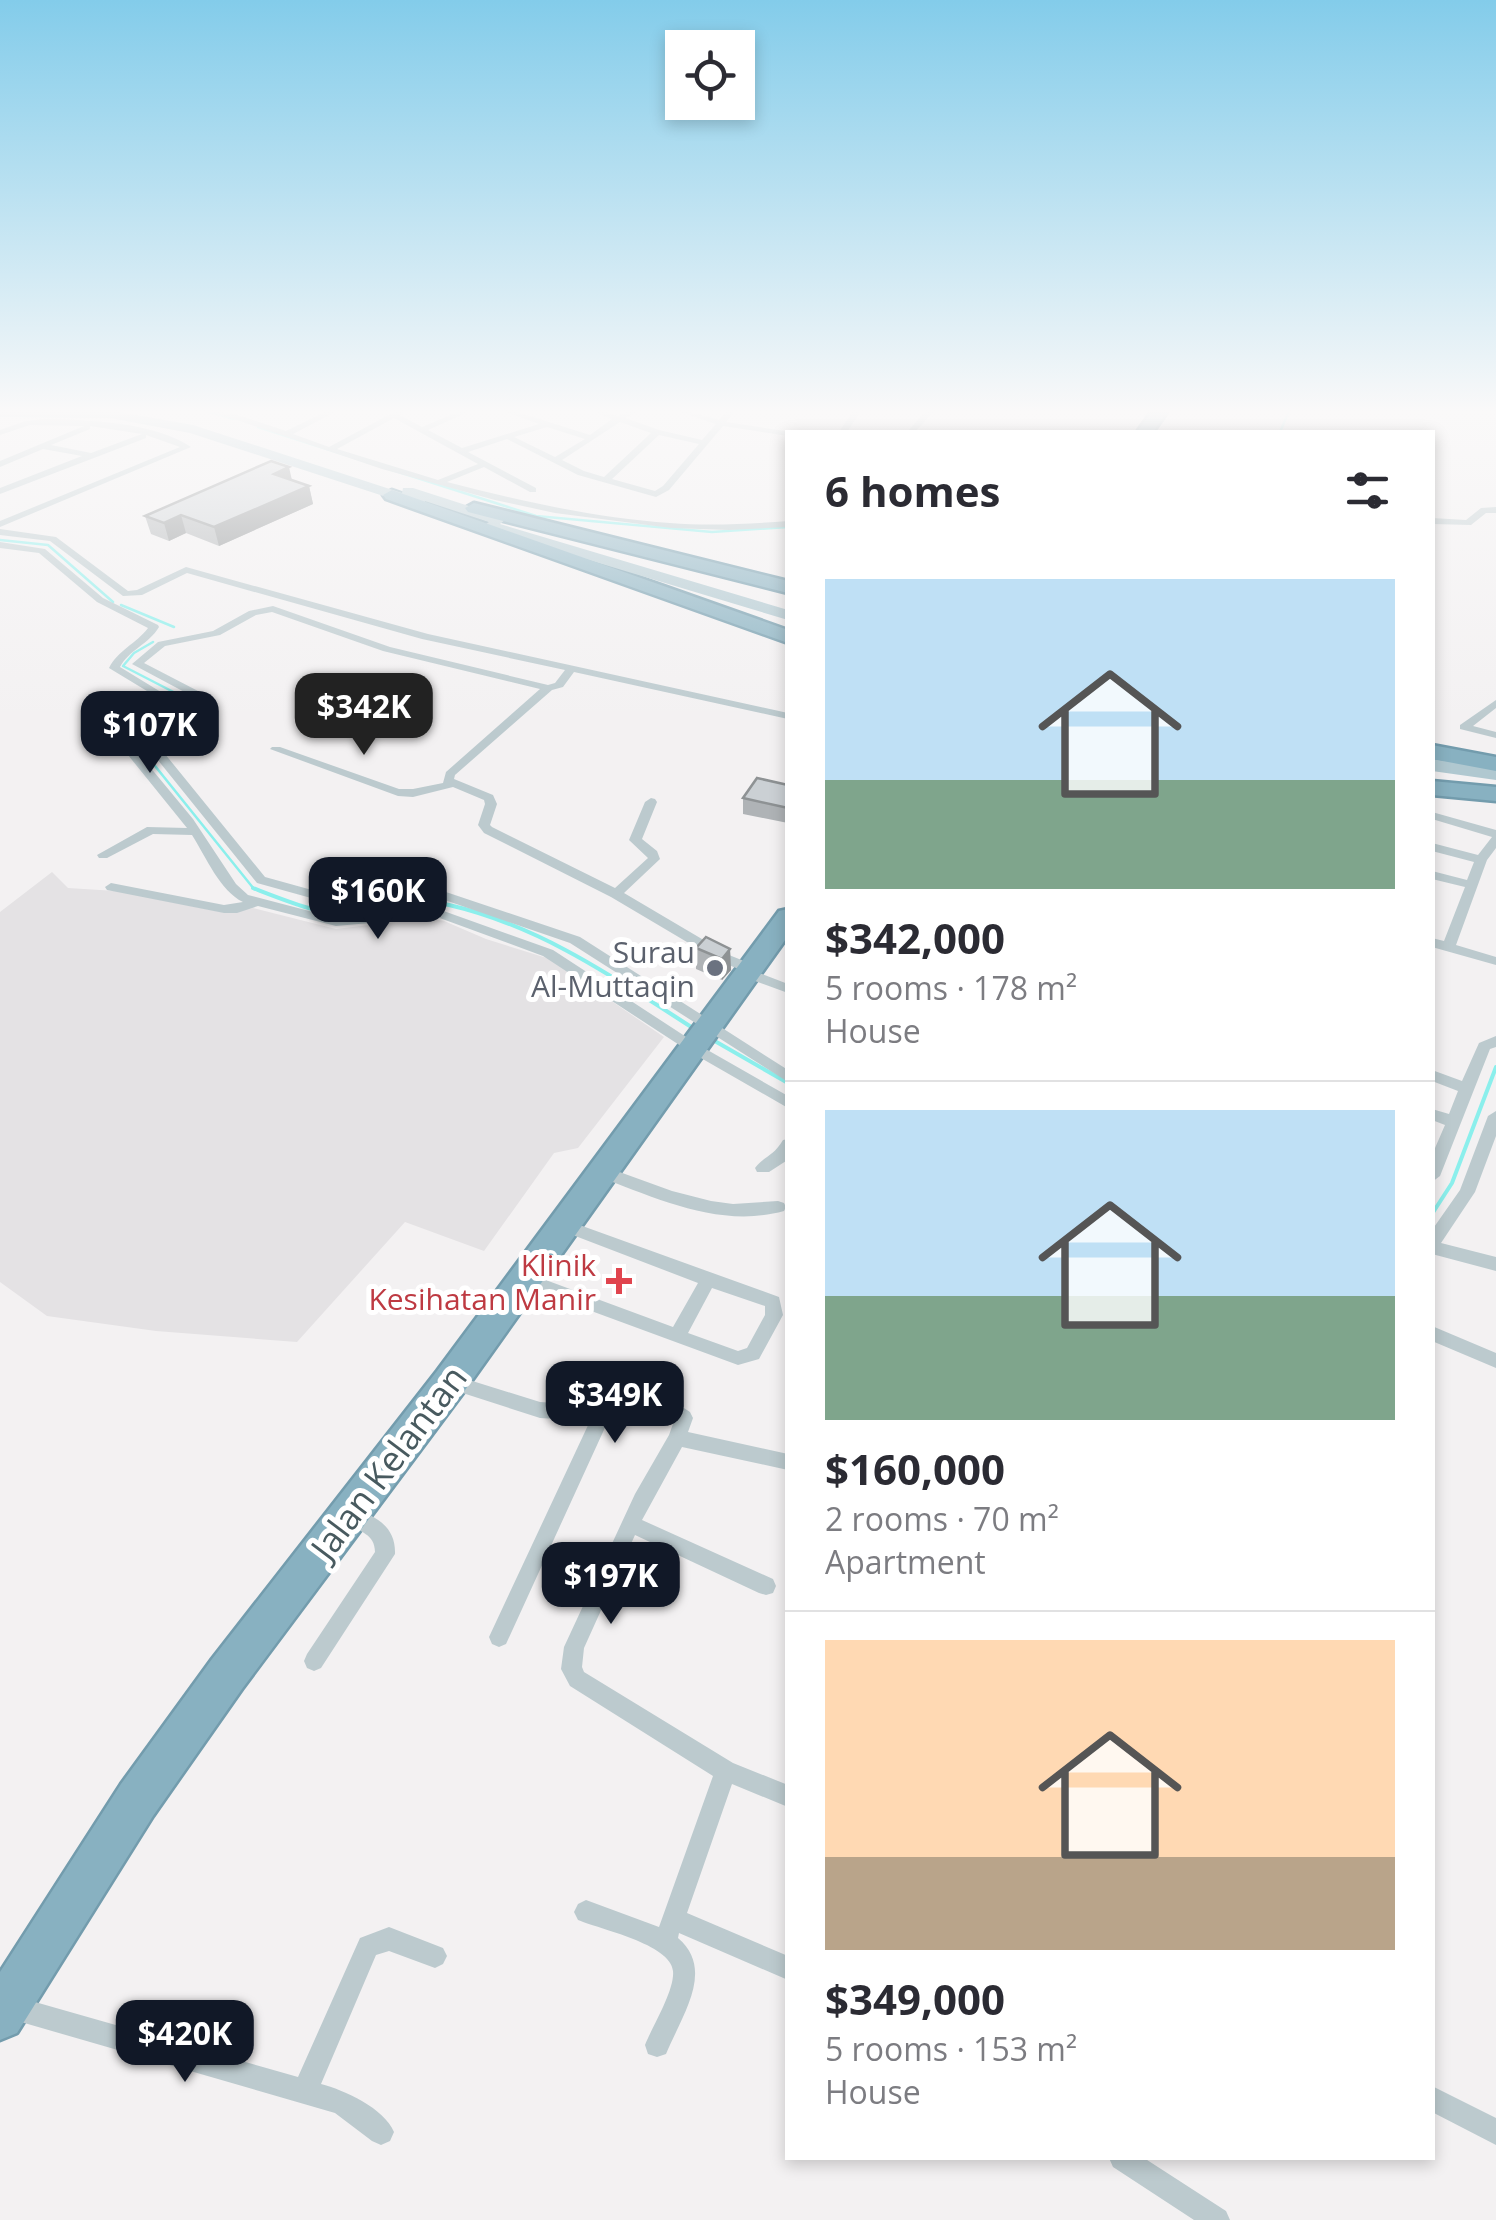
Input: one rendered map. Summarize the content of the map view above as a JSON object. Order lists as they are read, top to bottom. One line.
{"streets":{"highway":["Jalan Kelantan"]},"places":{"other":["Surau Al-Muttaqin"],"health":["Klinik Kesihatan Manir"]},"page":{"heading":"6 homes","list":[{"name":"$342,000","note":"5 rooms · 178 m² · House"},{"name":"$160,000","note":"2 rooms · 70 m² · Apartment"},{"name":"$349,000","note":"5 rooms · 153 m² · House"}],"price":["$342K","$107K","$160K","$349K","$197K","$420K"]}}
